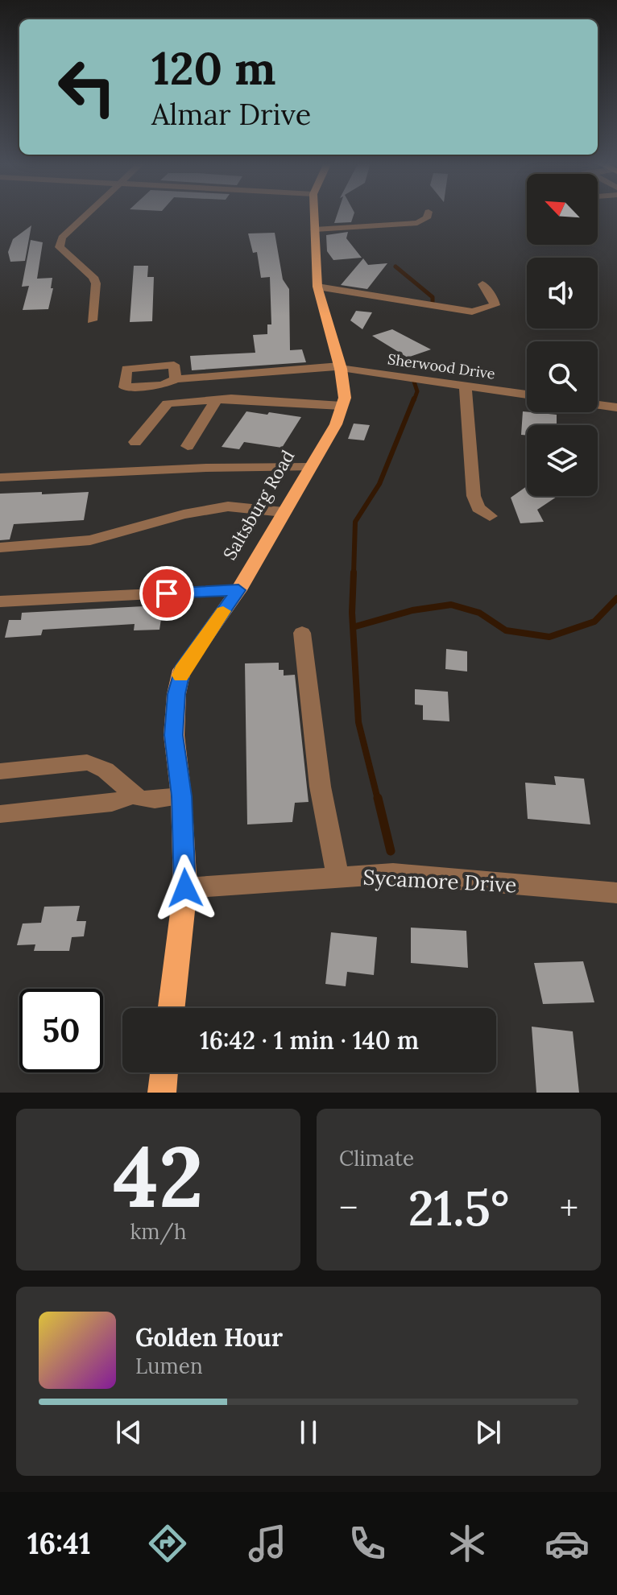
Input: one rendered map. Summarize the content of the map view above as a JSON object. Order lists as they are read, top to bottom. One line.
{"streets":{"main road":["Saltsburg Road"],"street":["Sherwood Drive","Sycamore Drive"]},"crossings":[["Sherwood Drive","Saltsburg Road"],["Saltsburg Road","Sycamore Drive"]],"north":"top left","page":{"turn":["120 m","Almar Drive"],"limit":"50","trip":"16:42 · 1 min · 140 m","tile":[["42","km/h"],"Climate"],"heat":["−","21.5°","+"],"song":["Golden Hour","Lumen"],"tabs":"16:41"}}
